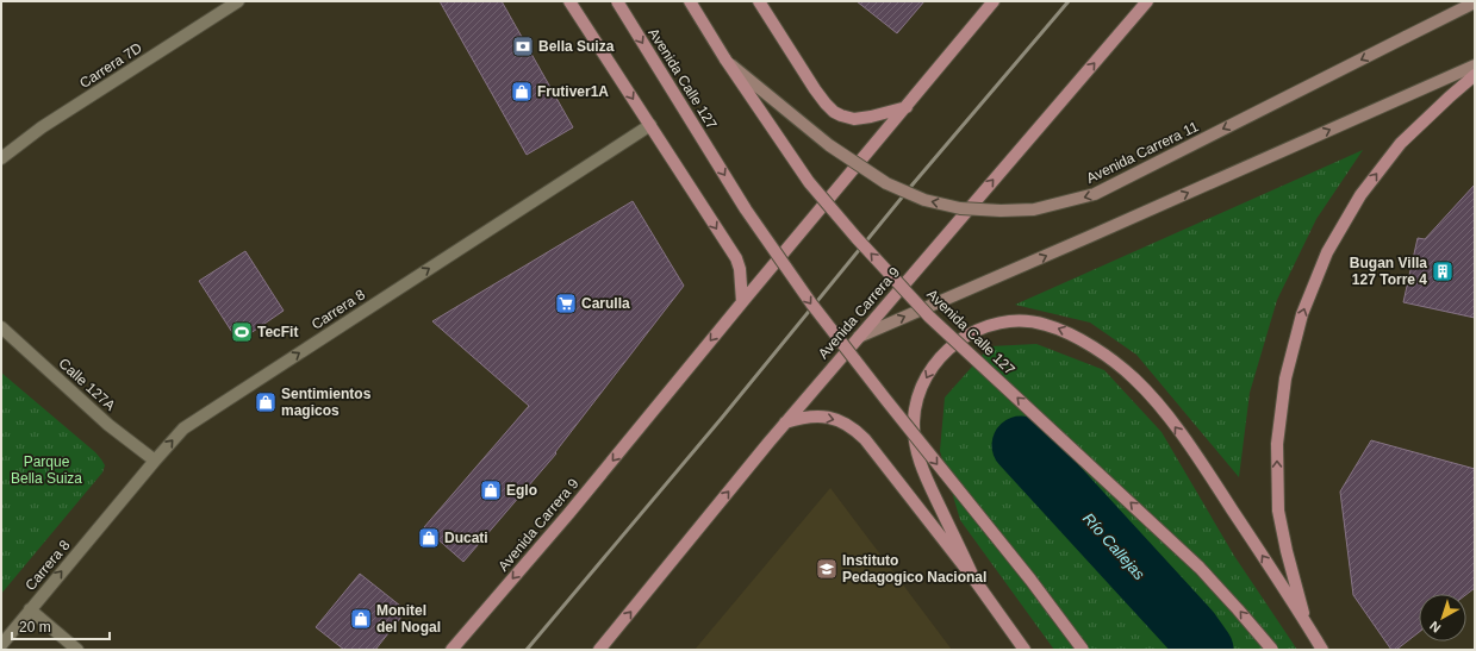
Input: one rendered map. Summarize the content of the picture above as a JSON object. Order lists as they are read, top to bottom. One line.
{"streets":{"main road":["Avenida Calle 127","Avenida Carrera 11","Avenida Carrera 9"],"street":["Carrera 7D","Carrera 8","Calle 127A"]},"crossings":[["Avenida Calle 127","Avenida Carrera 11"],["Carrera 8","Calle 127A"]],"one_way":["Carrera 8"],"water":["Río Callejas"],"parks":["Parque Bella Suiza"],"places":{"bank":["Bella Suiza"],"shop":["Frutiver1A","Sentimientos magicos","Eglo","Ducati","Monitel del Nogal"],"building":["Bugan Villa 127 Torre 4"],"supermarket":["Carulla"],"sports":["TecFit"],"school or university":["Instituto Pedagogico Nacional"]},"scale_bar":"20 m","north":"bottom left"}
